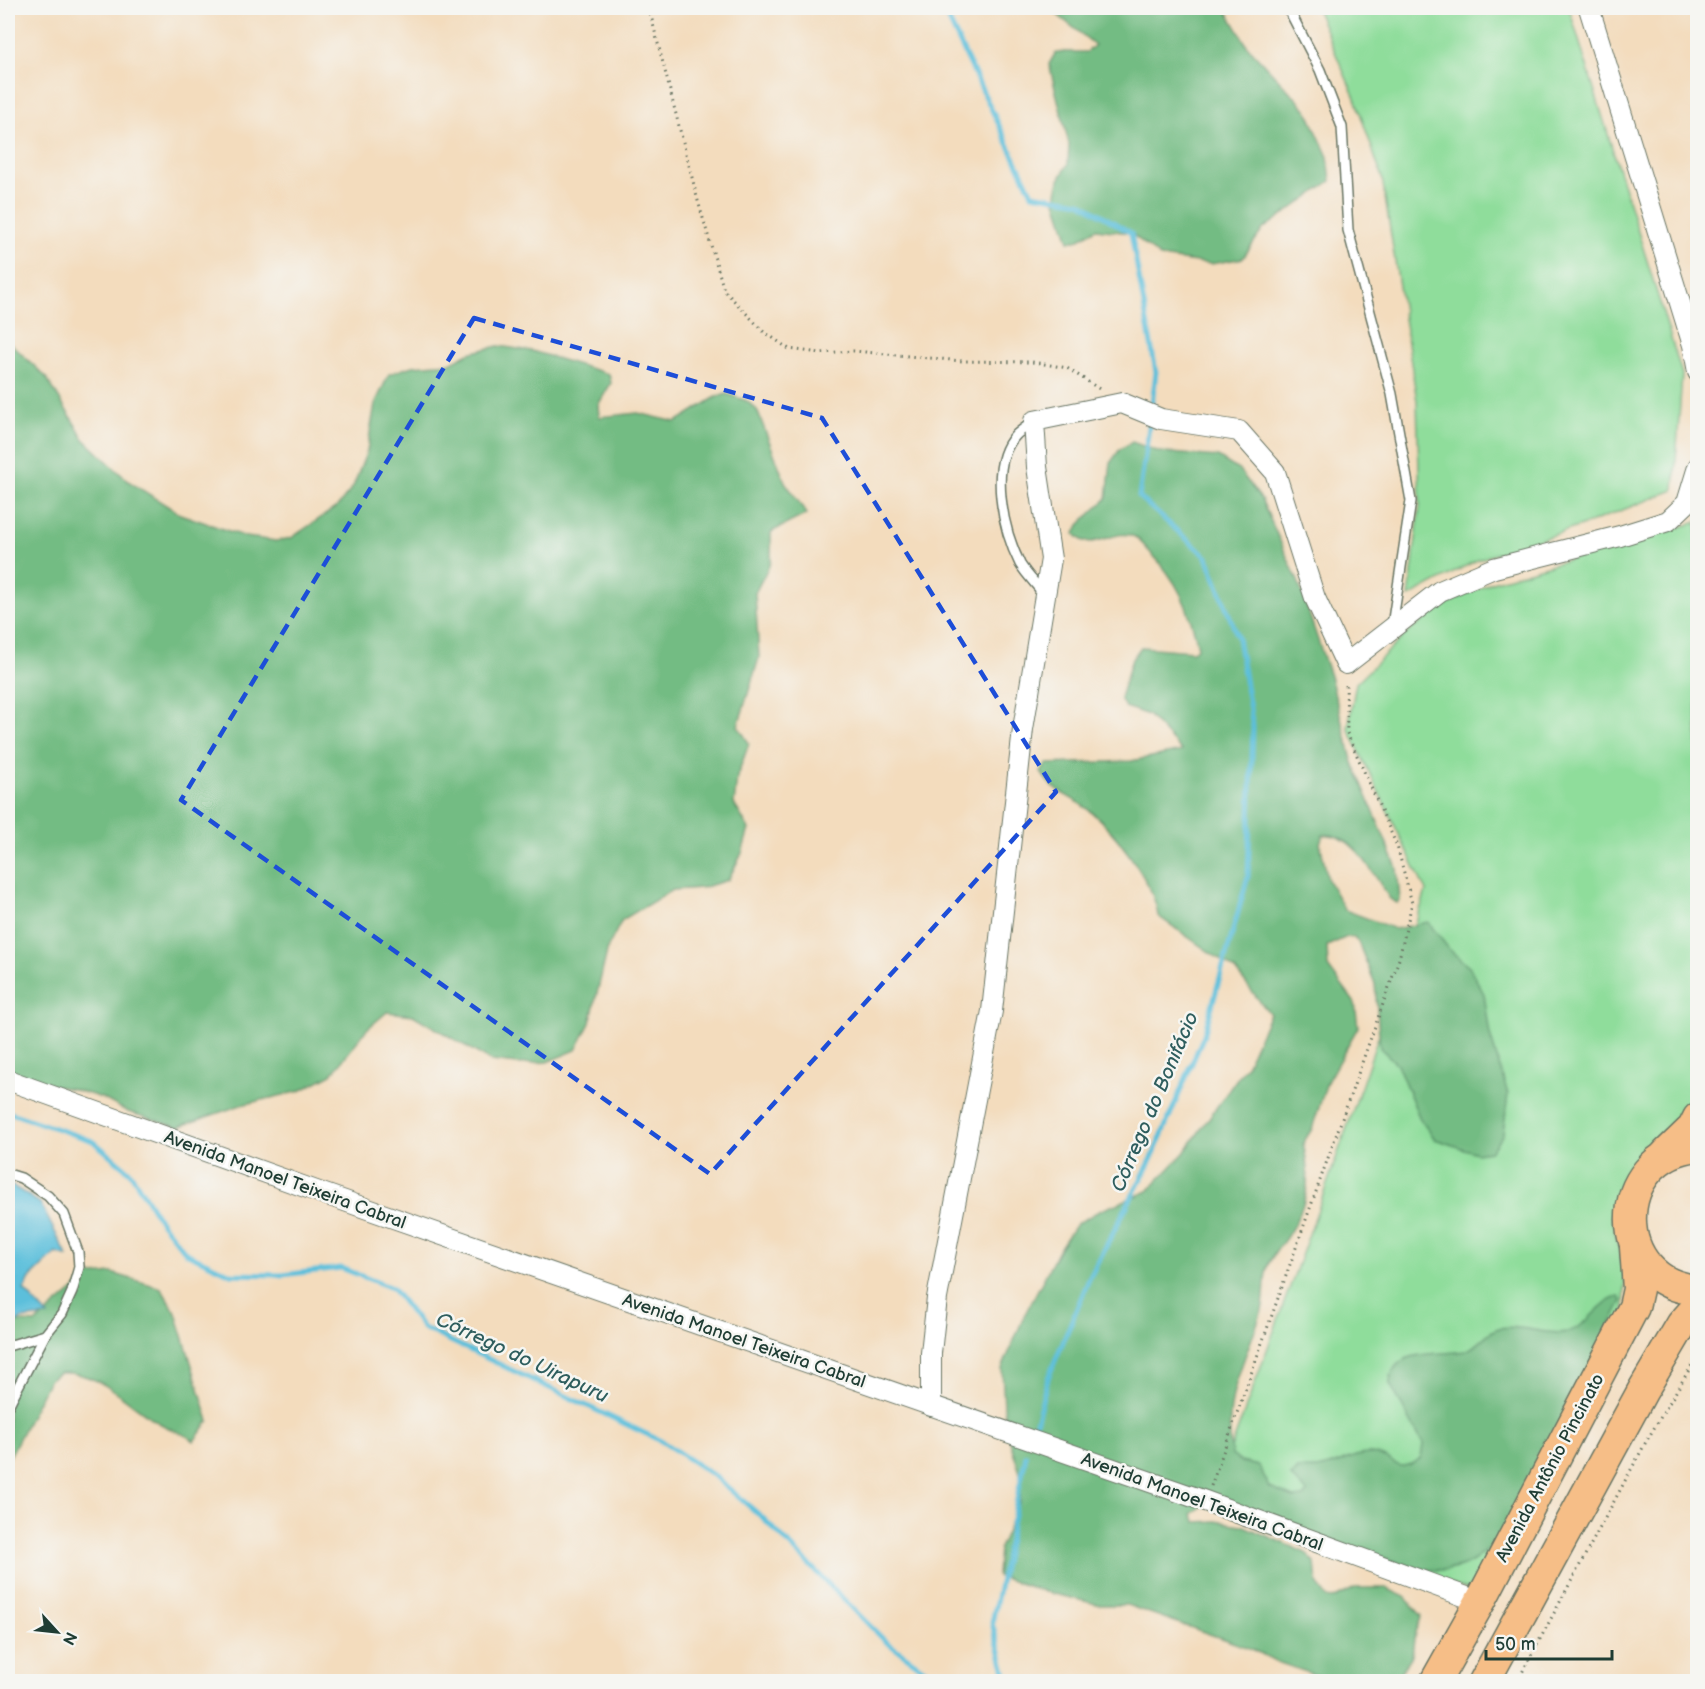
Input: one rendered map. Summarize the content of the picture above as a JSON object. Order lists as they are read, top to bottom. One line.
{"streets":{"main road":["Avenida Antônio Pincinato"],"street":["Avenida Manoel Teixeira Cabral"]},"crossings":[["Avenida Manoel Teixeira Cabral","Avenida Antônio Pincinato"]],"water":["Córrego do Bonifácio","Córrego do Uirapuru"],"scale_bar":"50 m","north":"bottom right"}
